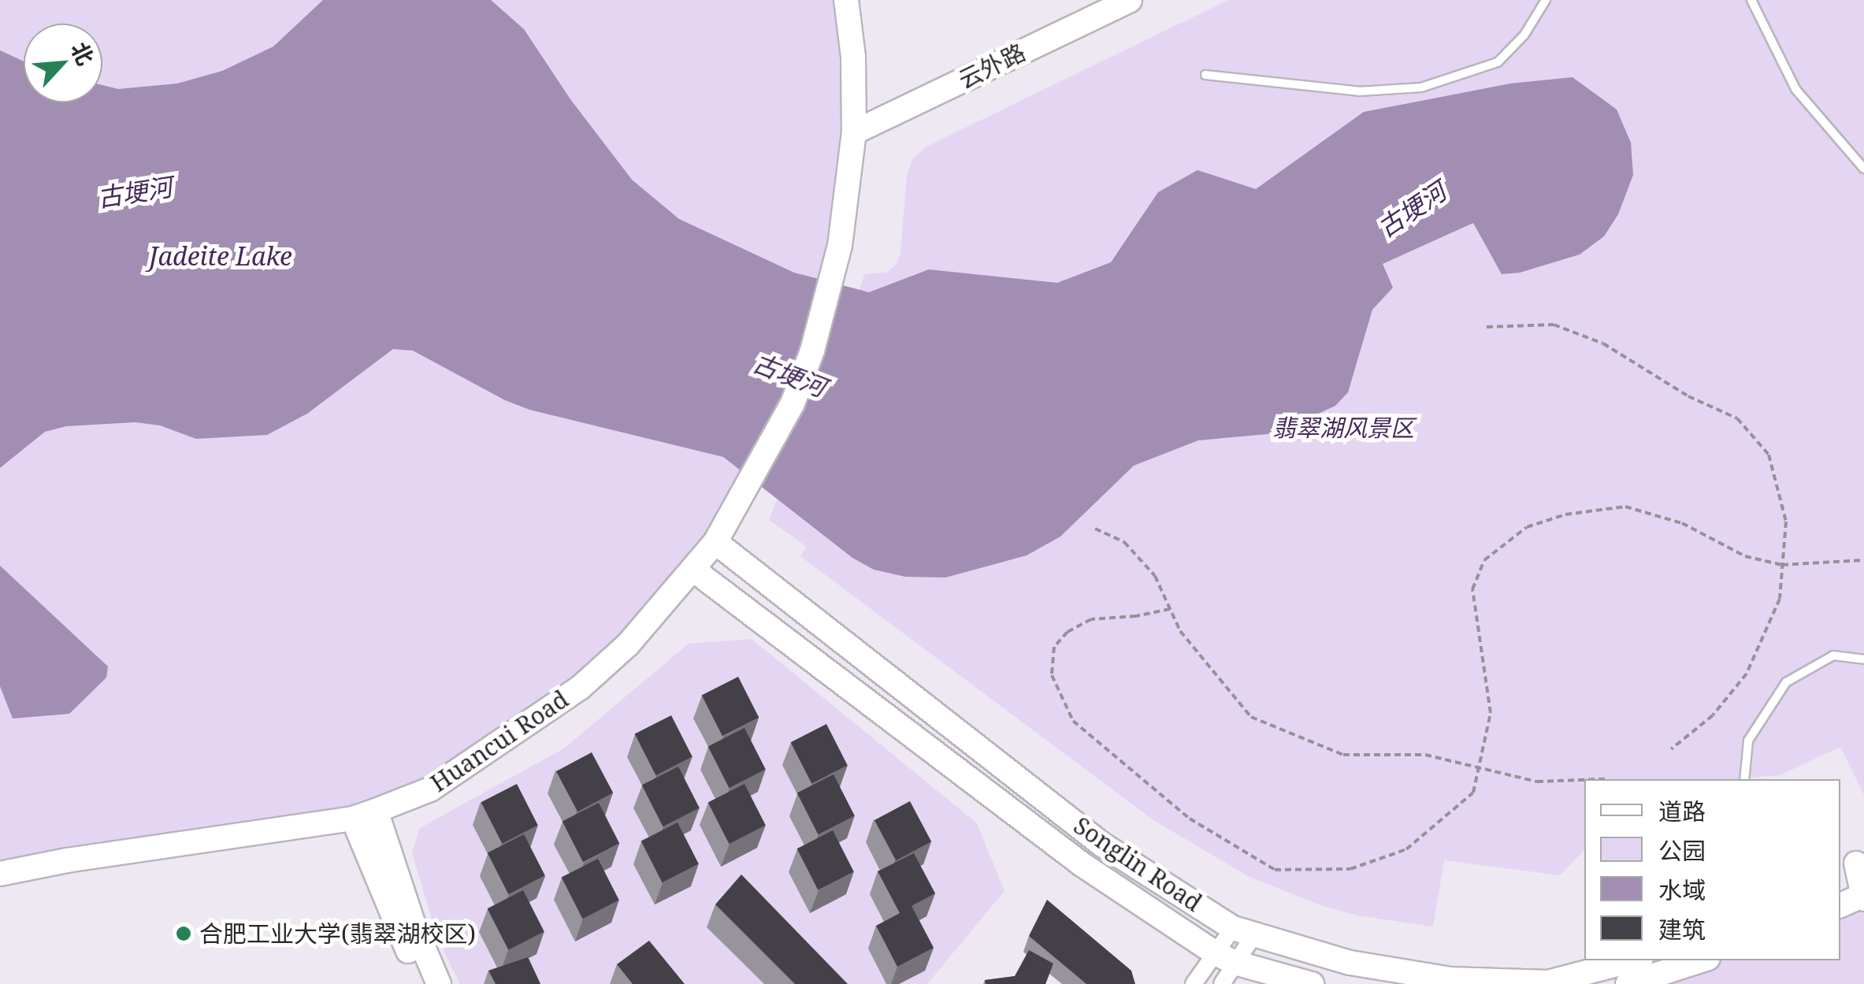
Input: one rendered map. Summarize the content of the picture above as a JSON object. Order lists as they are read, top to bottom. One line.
{"streets":{"street":["云外路","Huancui Road","Songlin Road"]},"crossings":[["云外路","Huancui Road"],["Huancui Road","Songlin Road"]],"water":["古埂河","Jadeite Lake"],"parks":["翡翠湖风景区"],"places":["合肥工业大学(翡翠湖校区)"],"legend":["道路","公园","水域","建筑"],"north":"top right"}
